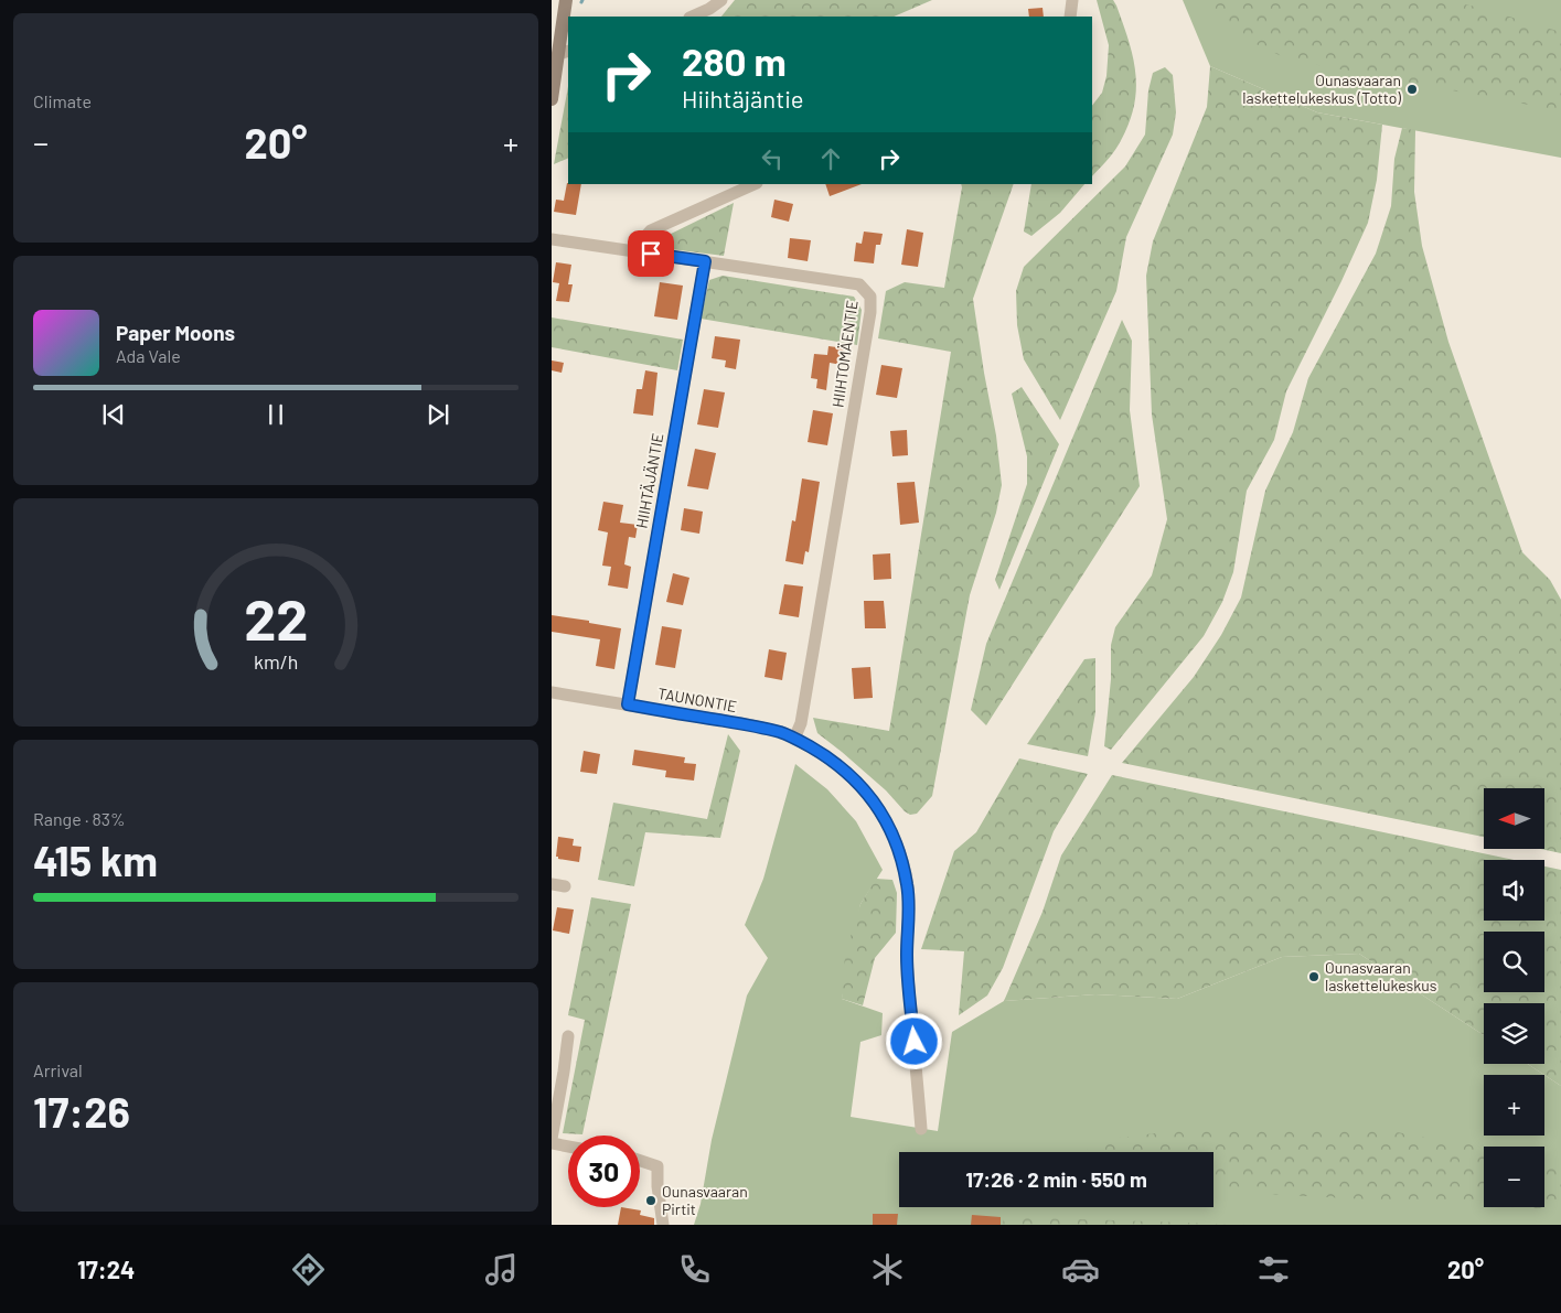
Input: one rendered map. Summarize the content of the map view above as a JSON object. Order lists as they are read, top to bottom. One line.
{"streets":{"street":["HIIHTOMÄENTIE","HIIHTÄJÄNTIE","TAUNONTIE"]},"crossings":[["HIIHTOMÄENTIE","HIIHTÄJÄNTIE"],["HIIHTOMÄENTIE","TAUNONTIE"],["HIIHTÄJÄNTIE","TAUNONTIE"]],"places":["Ounasvaaran laskettelukeskus (Totto)","Ounasvaaran laskettelukeskus","Ounasvaaran Pirtit"],"north":"left","page":{"tile":["Climate",["Range · 83%","415 km"],["Arrival","17:26"]],"turn":["280 m","Hiihtäjäntie"],"heat":["−","20°","+"],"song":["Paper Moons","Ada Vale"],"map_buttons":["+","−"],"limit":"30","trip":"17:26 · 2 min · 550 m","tabs":["17:24","20°"],"gauge":["22","km/h"]}}
